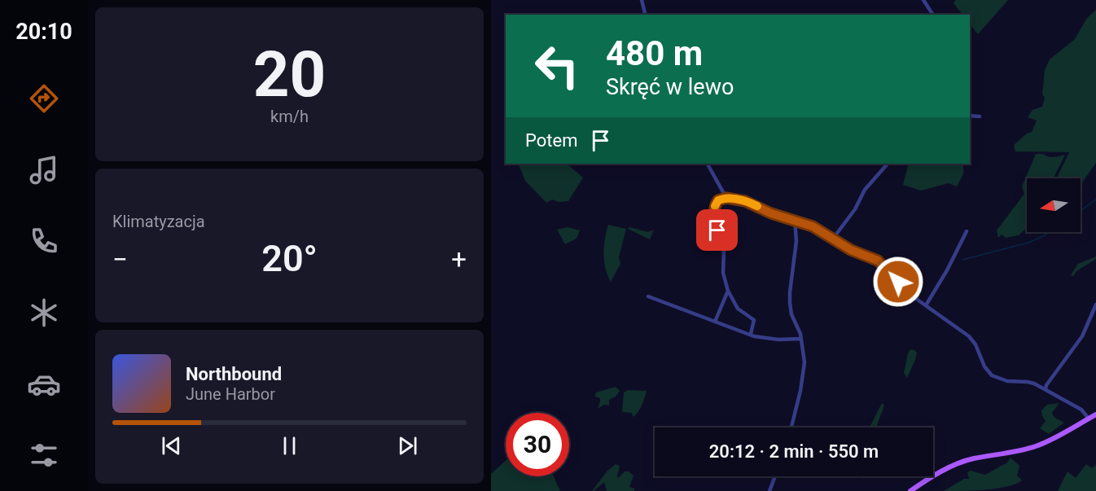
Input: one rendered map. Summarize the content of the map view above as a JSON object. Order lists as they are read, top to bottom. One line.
{"north":"left","page":{"tabs":"20:10","tile":[["20","km/h"],"Klimatyzacja"],"turn":["480 m","Skręć w lewo"],"then":"Potem","heat":["−","20°","+"],"song":["Northbound","June Harbor"],"limit":"30","trip":"20:12 · 2 min · 550 m"}}
